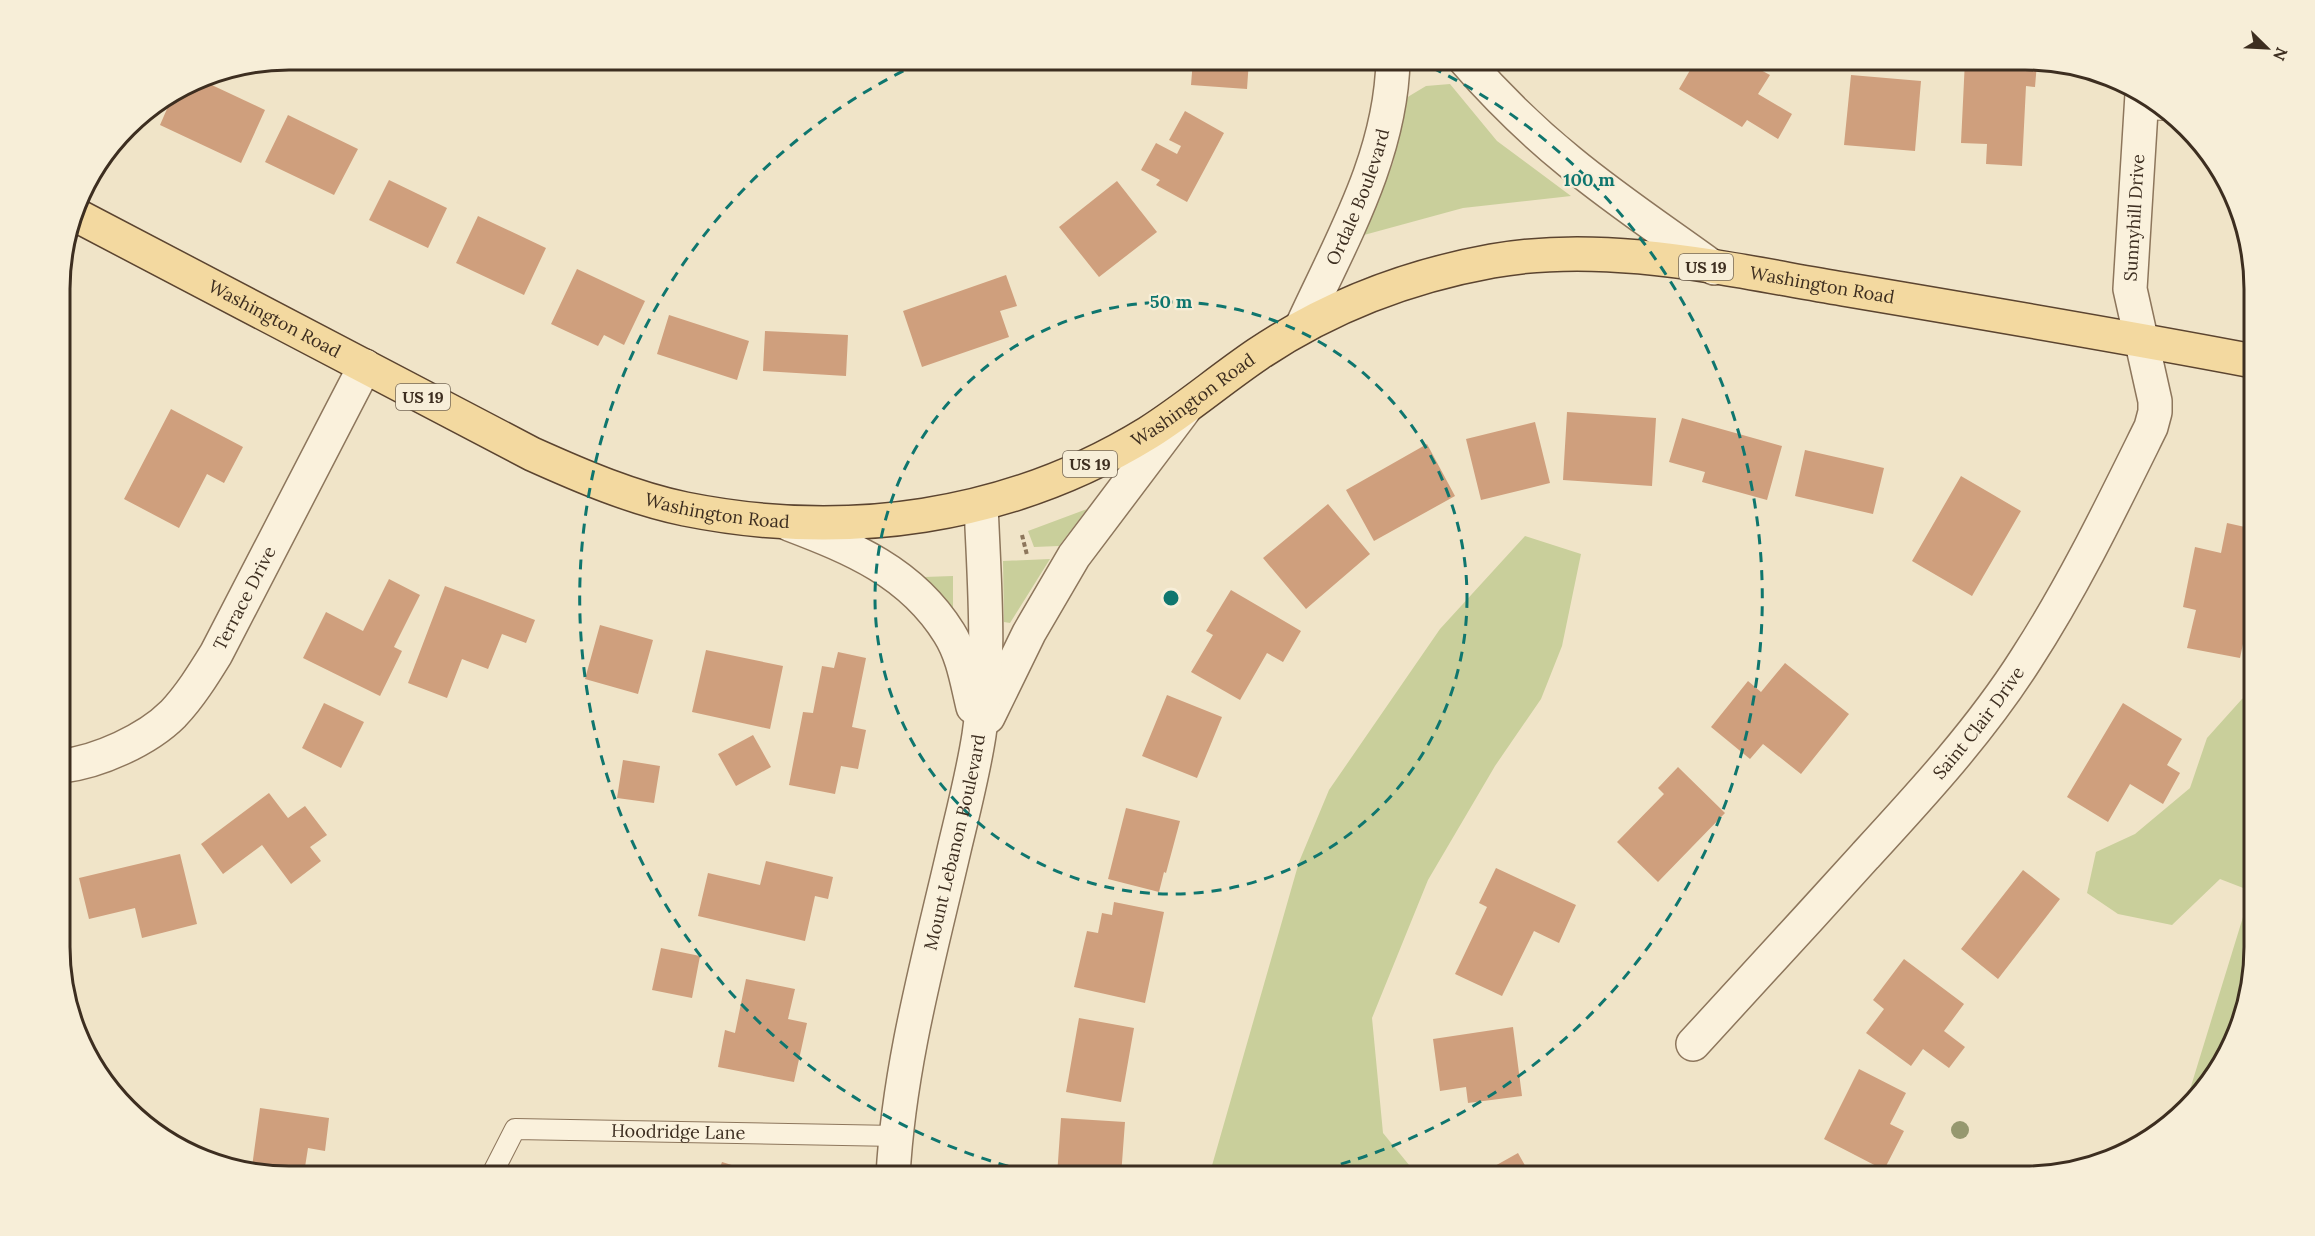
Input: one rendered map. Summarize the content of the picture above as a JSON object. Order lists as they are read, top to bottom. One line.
{"streets":{"main road":["US 19","Washington Road"],"street":["Ordale Boulevard","Sunnyhill Drive","Terrace Drive","Saint Clair Drive","Mount Lebanon Boulevard"],"lane":["Hoodridge Lane"]},"crossings":[["Ordale Boulevard","Washington Road"],["Sunnyhill Drive","Washington Road"],["Sunnyhill Drive","Saint Clair Drive"],["Washington Road","Terrace Drive"],["Washington Road","Saint Clair Drive"],["Washington Road","Mount Lebanon Boulevard"],["Mount Lebanon Boulevard","Hoodridge Lane"]],"north":"bottom right","rings":["100 m","50 m"]}
